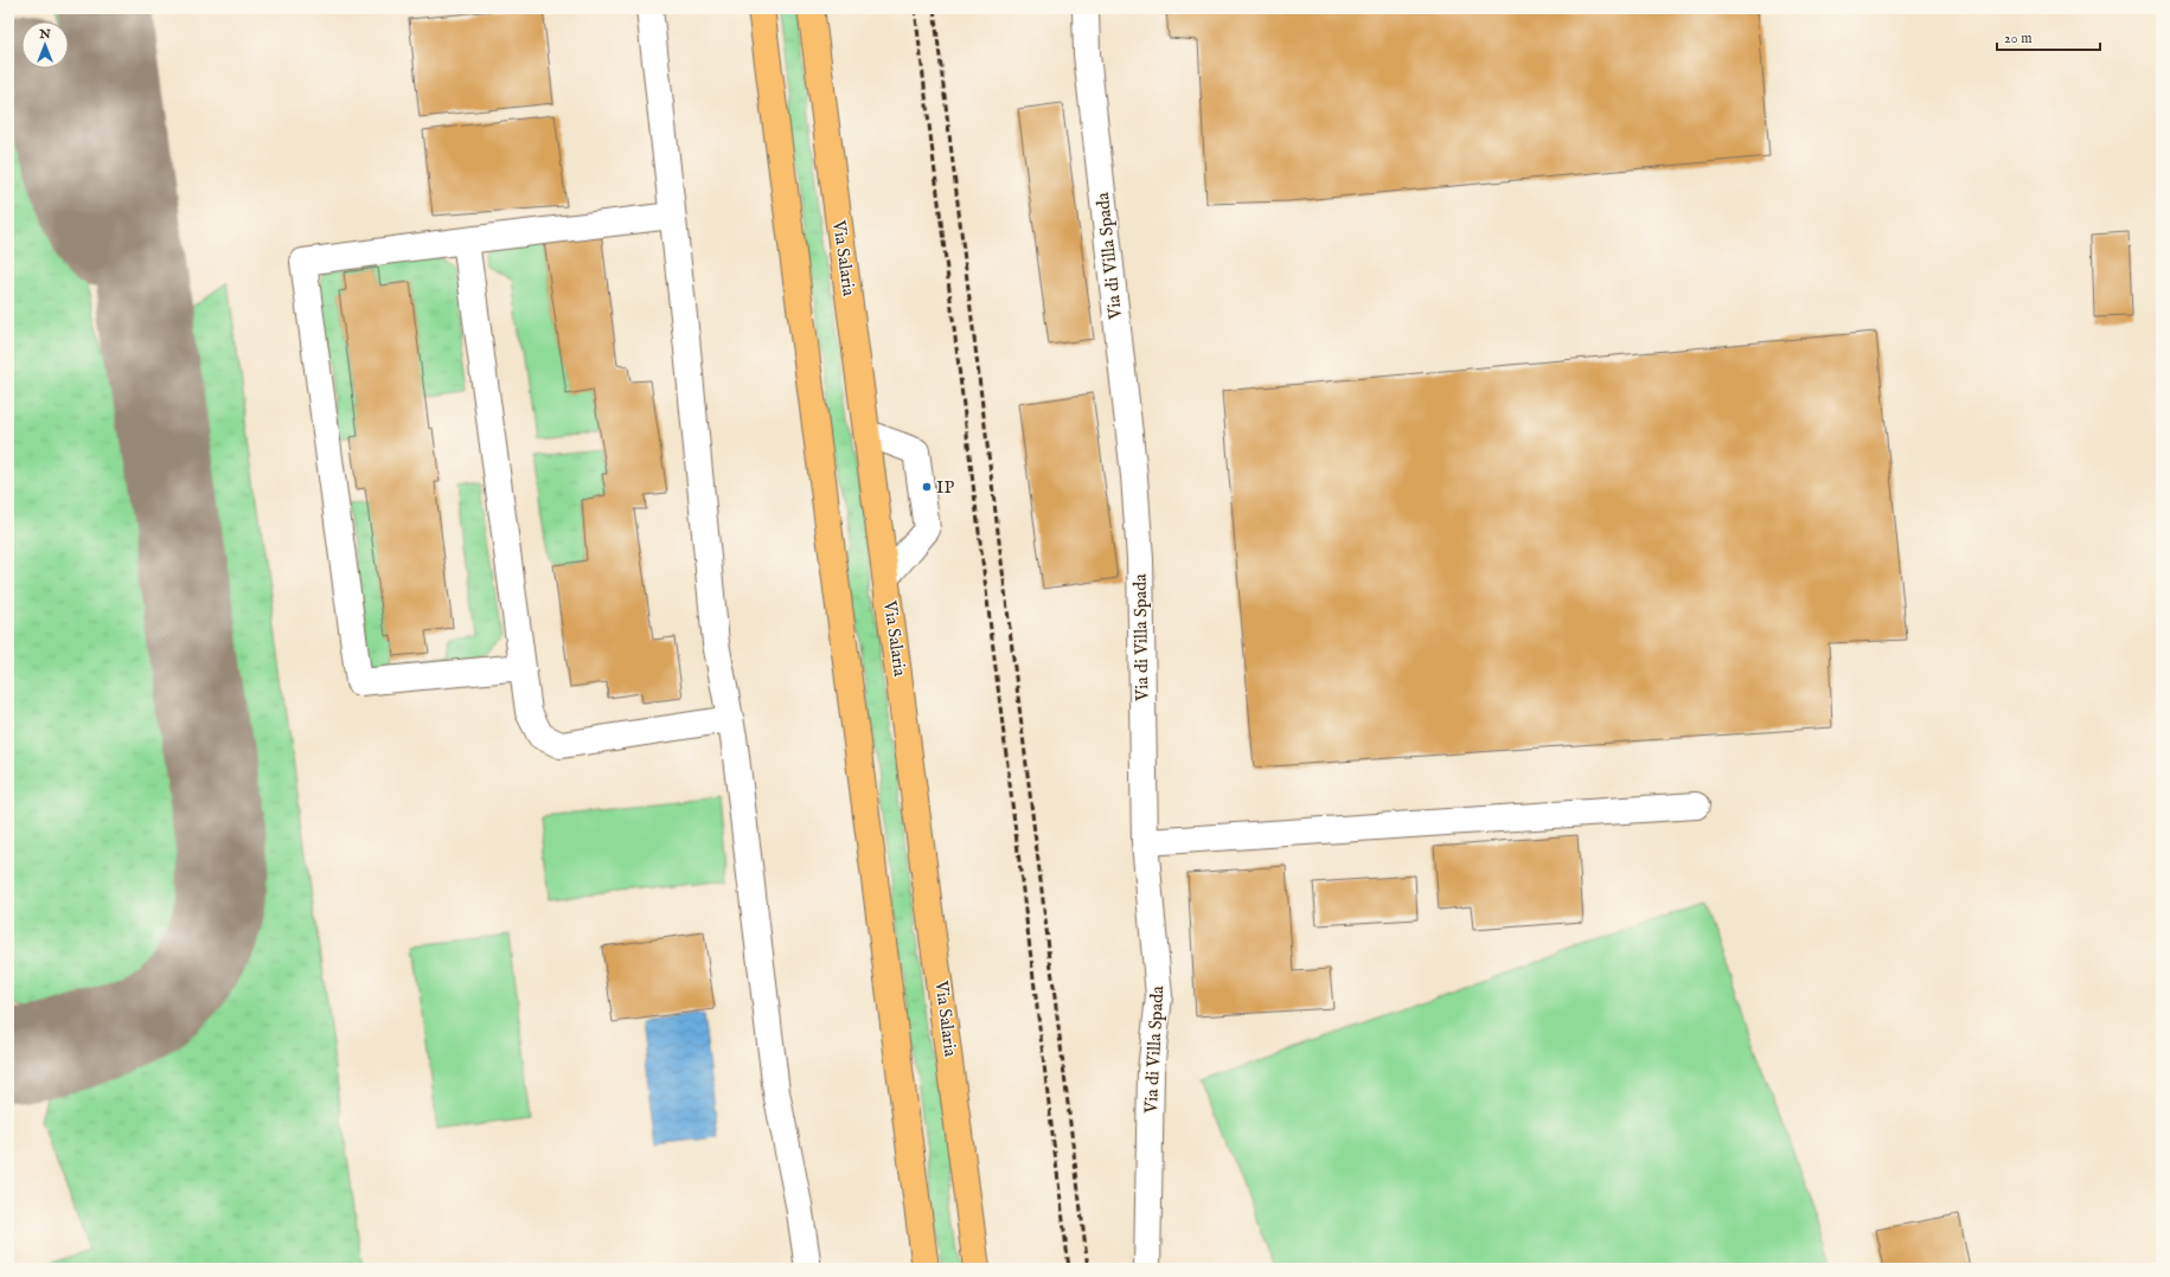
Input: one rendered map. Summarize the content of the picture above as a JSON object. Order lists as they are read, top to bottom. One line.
{"streets":{"main road":["Via Salaria"],"street":["Via di Villa Spada"]},"places":["IP"],"scale_bar":"20 m","north":"top"}
